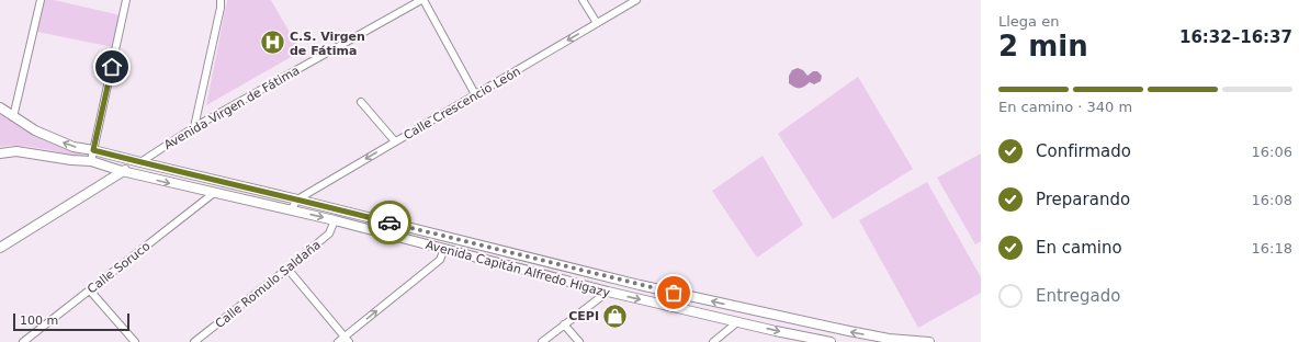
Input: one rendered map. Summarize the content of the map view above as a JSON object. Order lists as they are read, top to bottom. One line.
{"streets":{"street":["Calle Crescencio León","Avenida Virgen de Fátima","Calle Soruco","Avenida Capitán Alfredo Higazy","Calle Romulo Saldaña"]},"crossings":[["Calle Crescencio León","Avenida Capitán Alfredo Higazy"],["Avenida Virgen de Fátima","Avenida Capitán Alfredo Higazy"],["Calle Soruco","Avenida Capitán Alfredo Higazy"],["Avenida Capitán Alfredo Higazy","Calle Romulo Saldaña"]],"one_way":["Calle Crescencio León"],"places":{"hospital":["C.S. Virgen de Fátima"],"shop":["CEPI"]},"scale_bar":"100 m","page":{"heading":["2 min","Llega en","16:32–16:37"],"bar":"En camino · 340 m","list":[["Confirmado","16:06"],["Preparando","16:08"],["En camino","16:18"],"Entregado"],"scale":"100 m"}}
